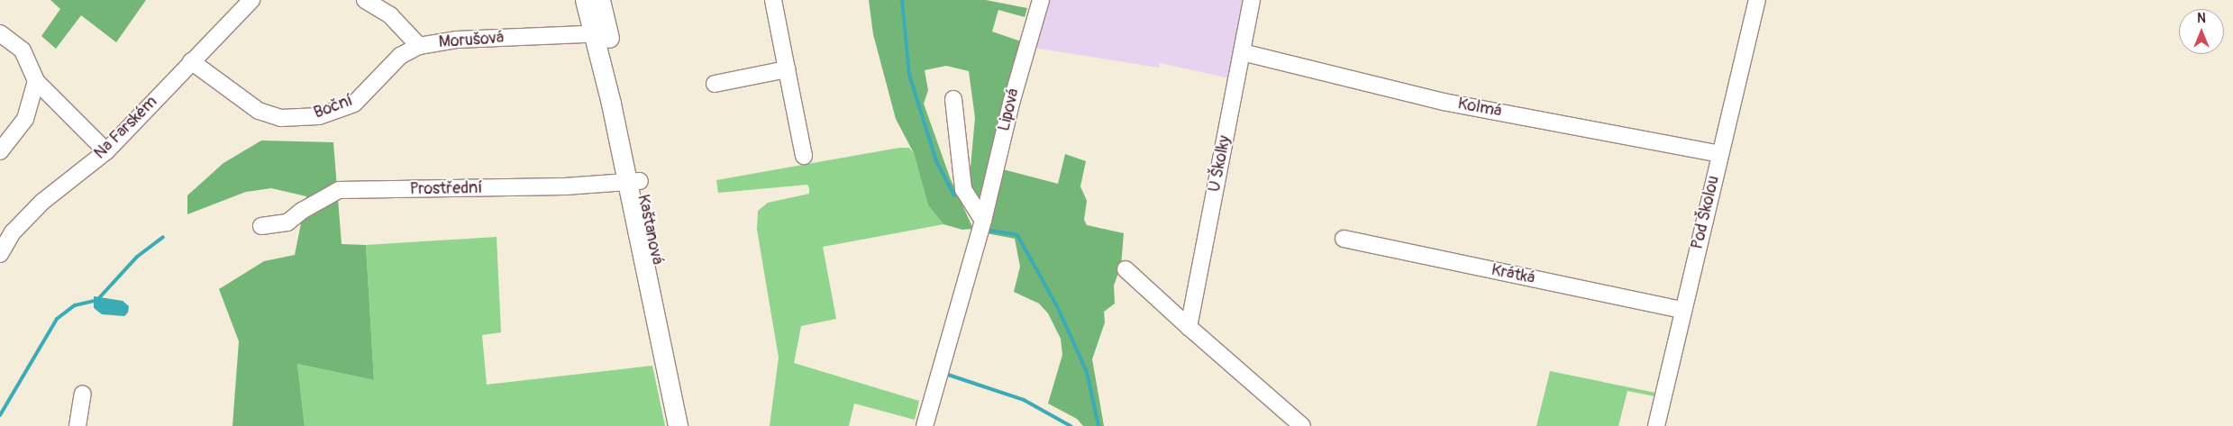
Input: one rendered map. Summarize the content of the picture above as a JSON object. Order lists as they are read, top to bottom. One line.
{"streets":{"main road":["Kaštanová"],"street":["Morušová","Boční","Kolmá","Lipová","Na Farském","U Školky","Prostřední","Pod Školou","Krátká"]},"crossings":[["Morušová","Boční"],["Morušová","Kaštanová"],["Boční","Na Farském"],["Kolmá","U Školky"],["Kolmá","Pod Školou"],["Prostřední","Kaštanová"],["Pod Školou","Krátká"]],"north":"top"}
